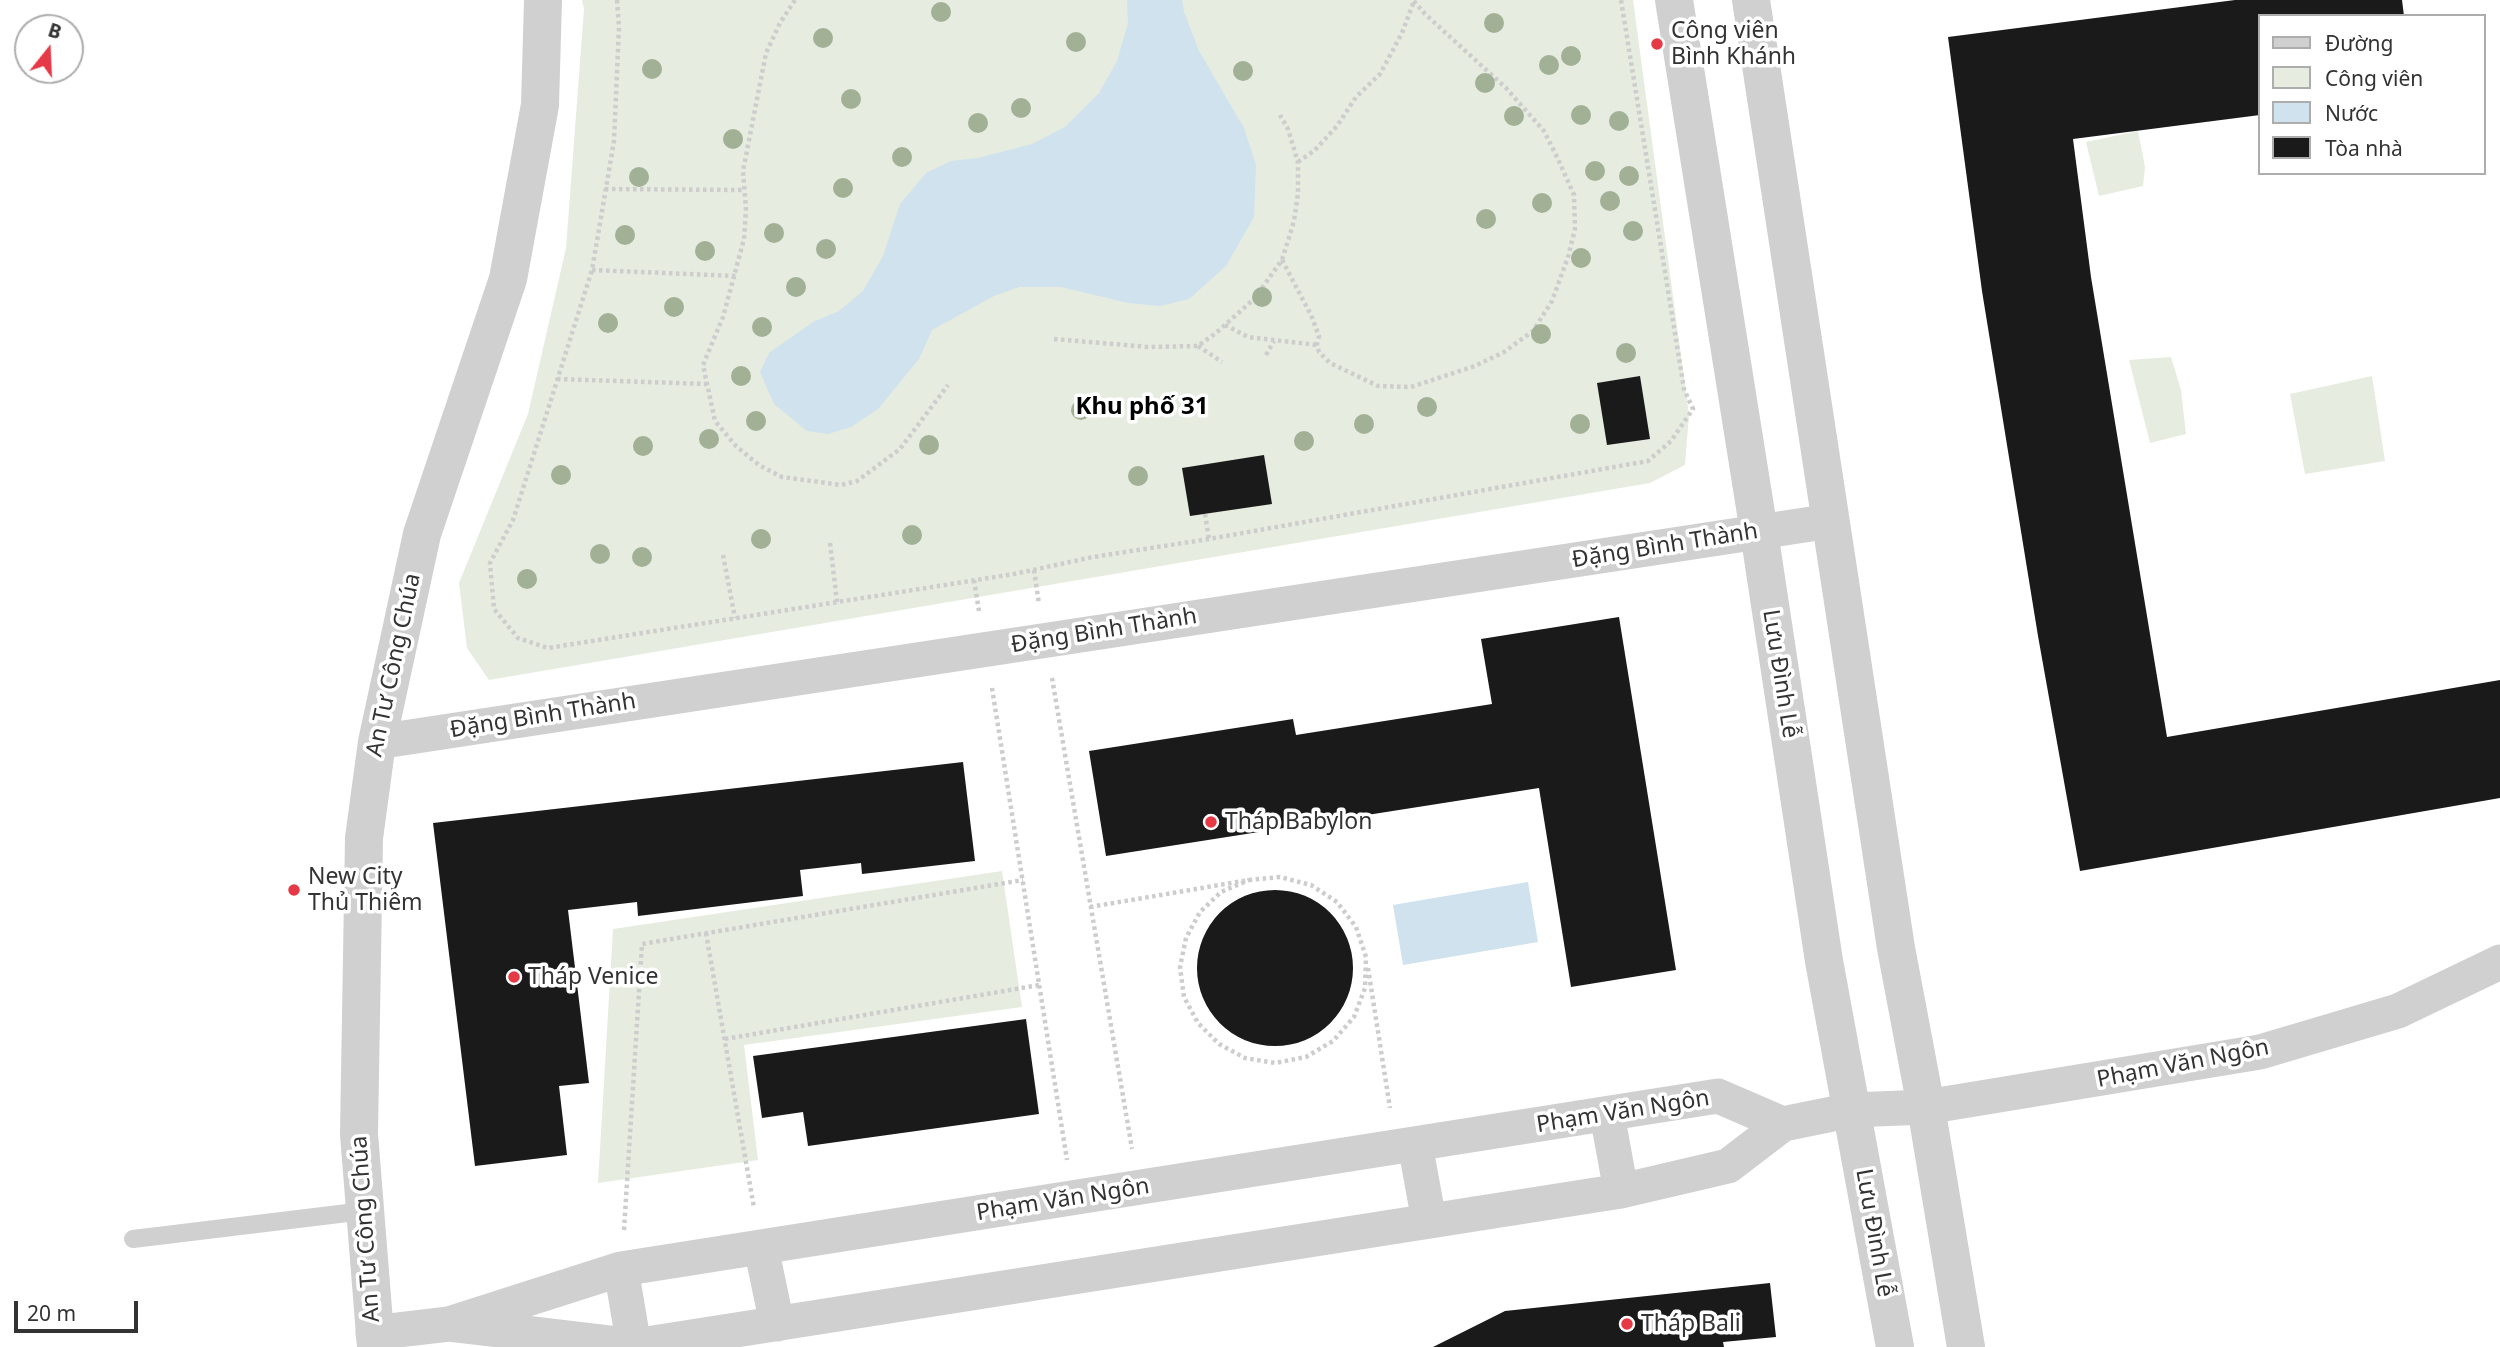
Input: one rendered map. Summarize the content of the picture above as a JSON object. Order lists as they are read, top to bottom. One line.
{"streets":{"street":["Đặng Bình Thành","An Tư Công Chúa","Lưu Đình Lễ","Phạm Văn Ngôn"]},"crossings":[["Đặng Bình Thành","An Tư Công Chúa"],["Đặng Bình Thành","Lưu Đình Lễ"],["Lưu Đình Lễ","Phạm Văn Ngôn"]],"districts":["Khu phố 31"],"places":["Công viên Bình Khánh","Tháp Babylon","New City Thủ Thiêm","Tháp Venice","Tháp Bali"],"legend":["Đường","Công viên","Nước","Tòa nhà"],"scale_bar":"20 m","north":"top"}
